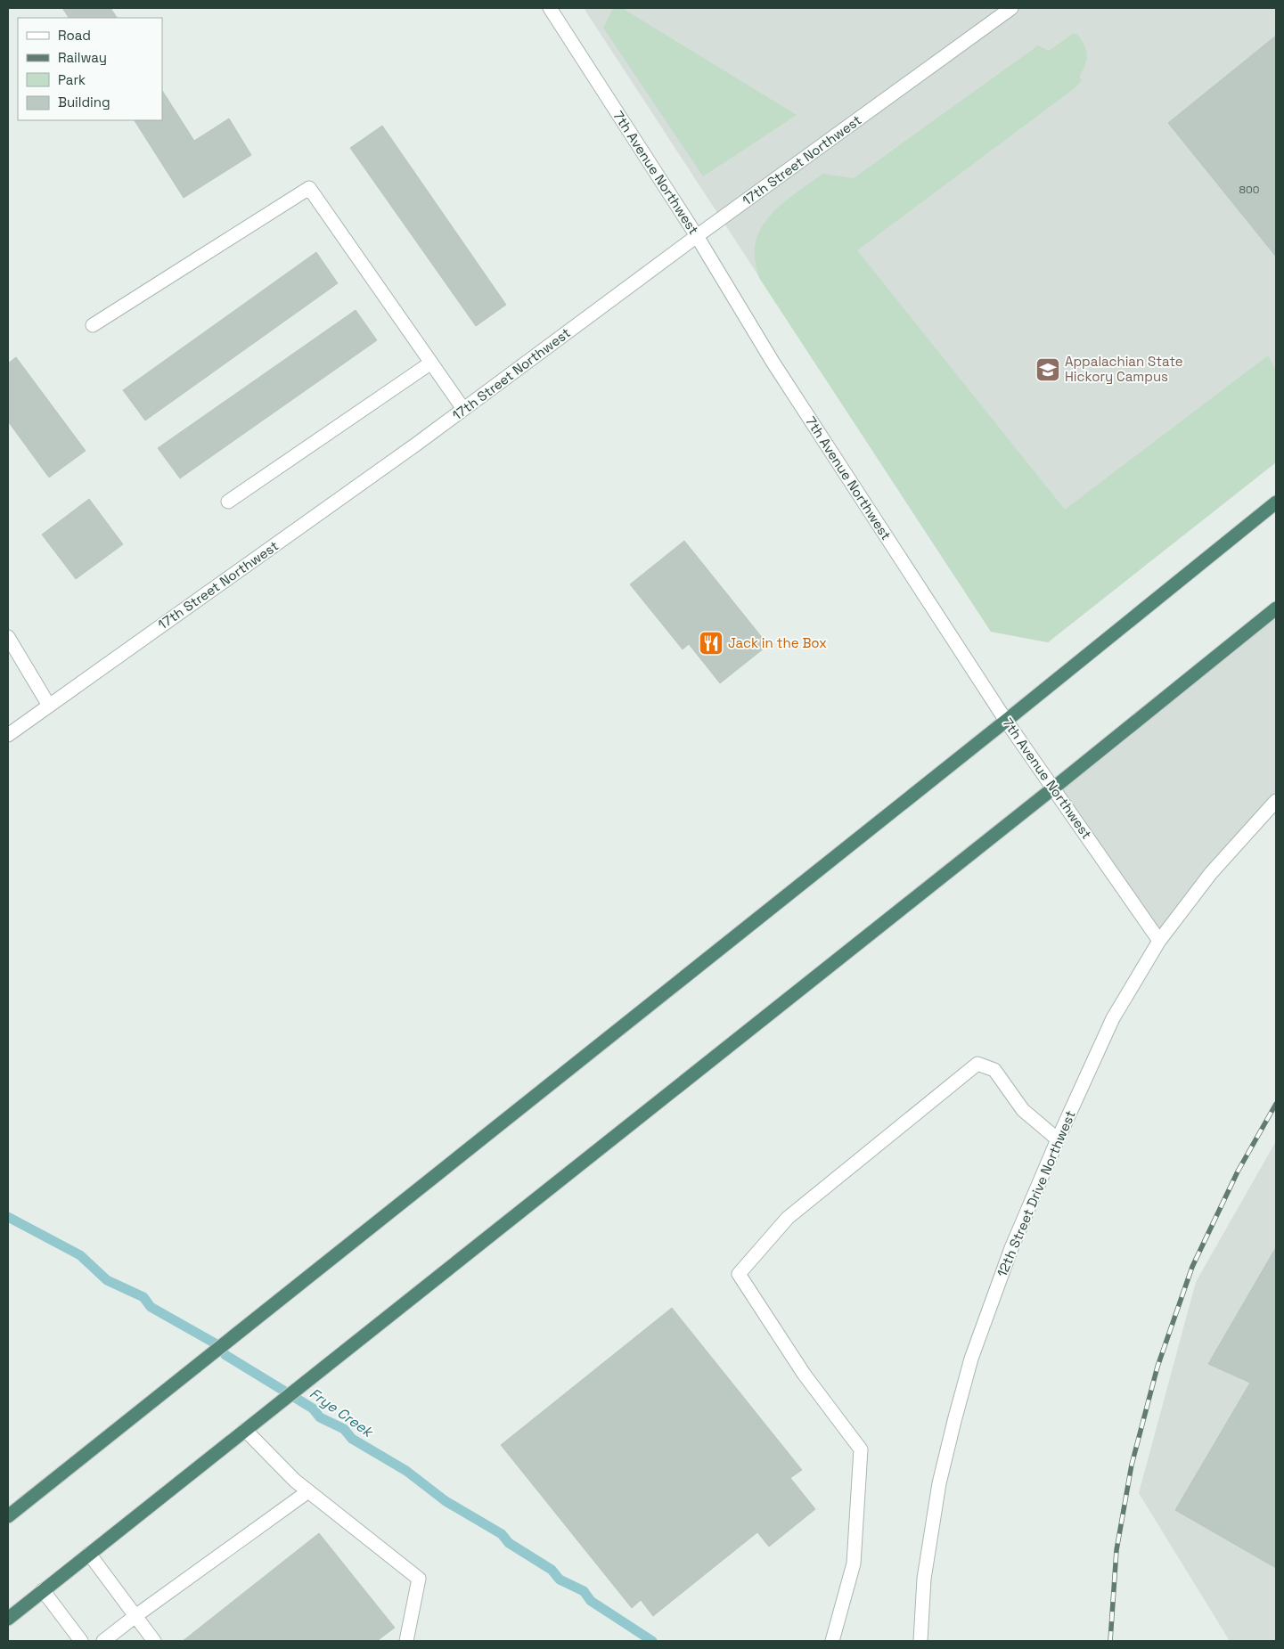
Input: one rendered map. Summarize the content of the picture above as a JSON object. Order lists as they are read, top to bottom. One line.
{"streets":{"street":["17th Street Northwest","7th Avenue Northwest","12th Street Drive Northwest"]},"crossings":[["17th Street Northwest","7th Avenue Northwest"],["7th Avenue Northwest","12th Street Drive Northwest"]],"water":["Frye Creek"],"places":{"school or university":["Appalachian State Hickory Campus"],"restaurant":["Jack in the Box"]},"house_numbers":["800"],"legend":["Road","Railway","Park","Building"]}
